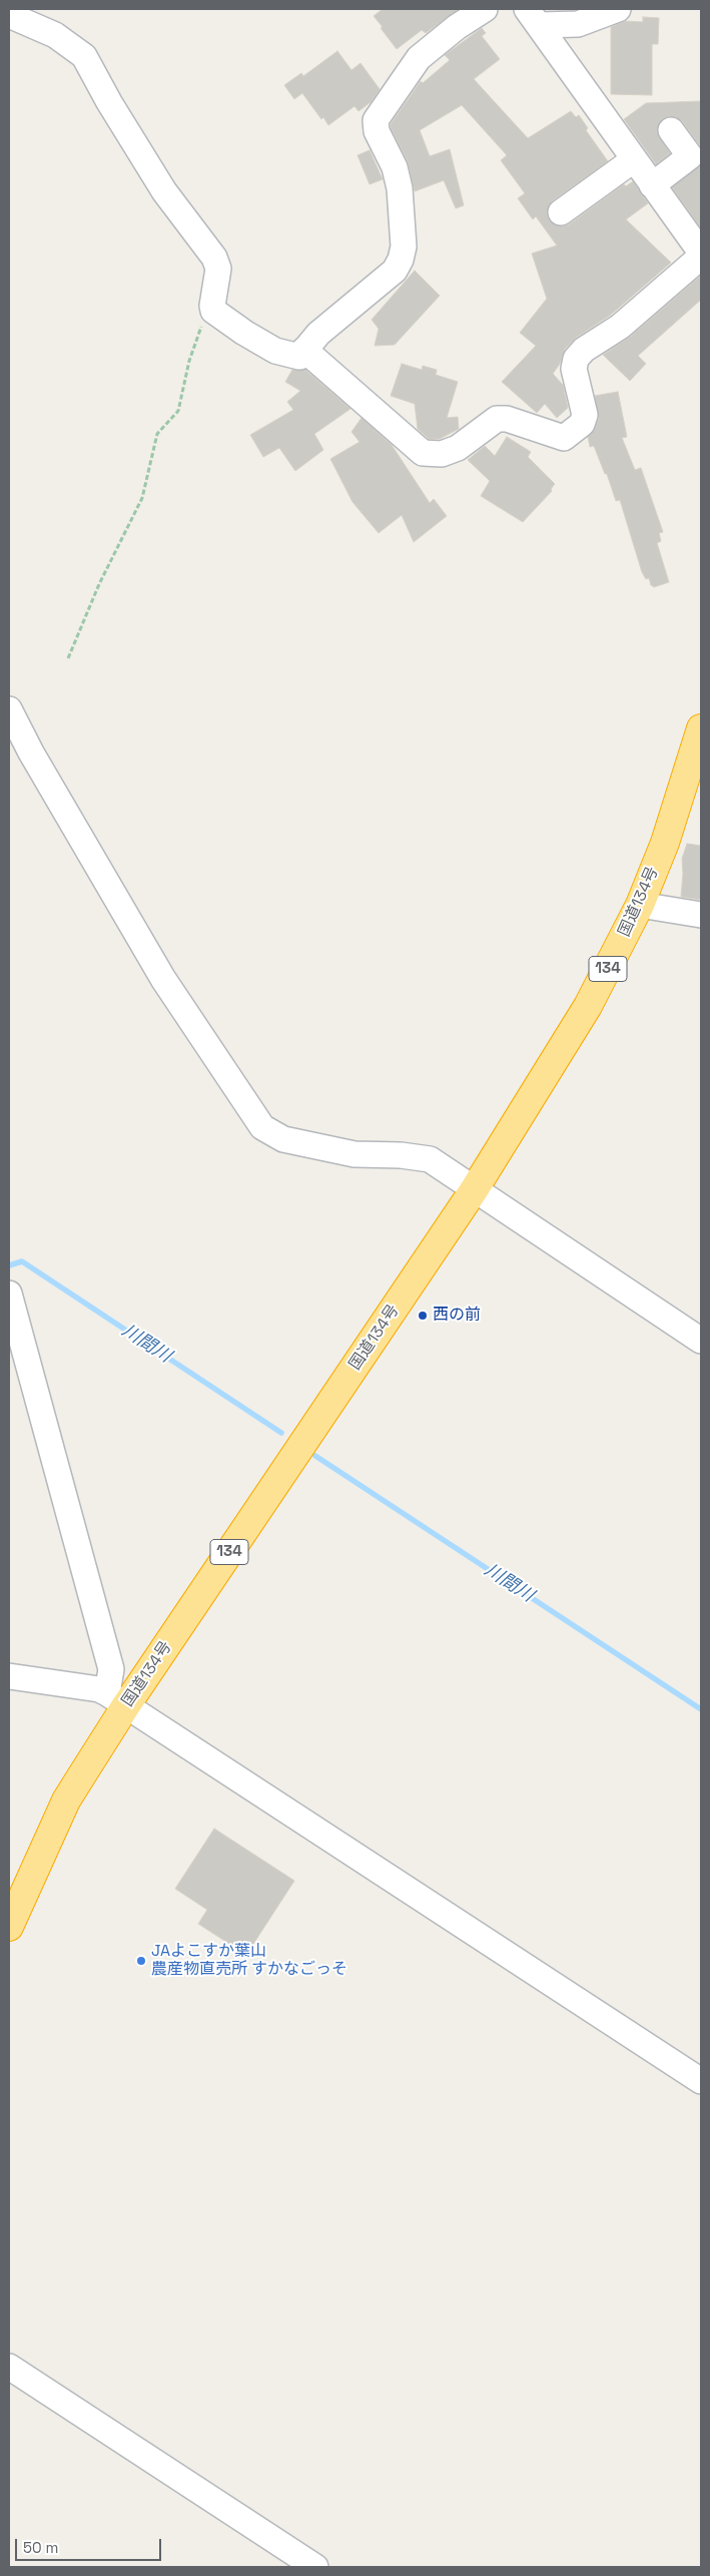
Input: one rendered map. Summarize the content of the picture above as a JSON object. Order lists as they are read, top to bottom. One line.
{"streets":{"highway":["国道134号","134"]},"water":["川間川"],"places":["西の前","JAよこすか葉山 農産物直売所 すかなごっそ"],"scale_bar":"50 m"}
